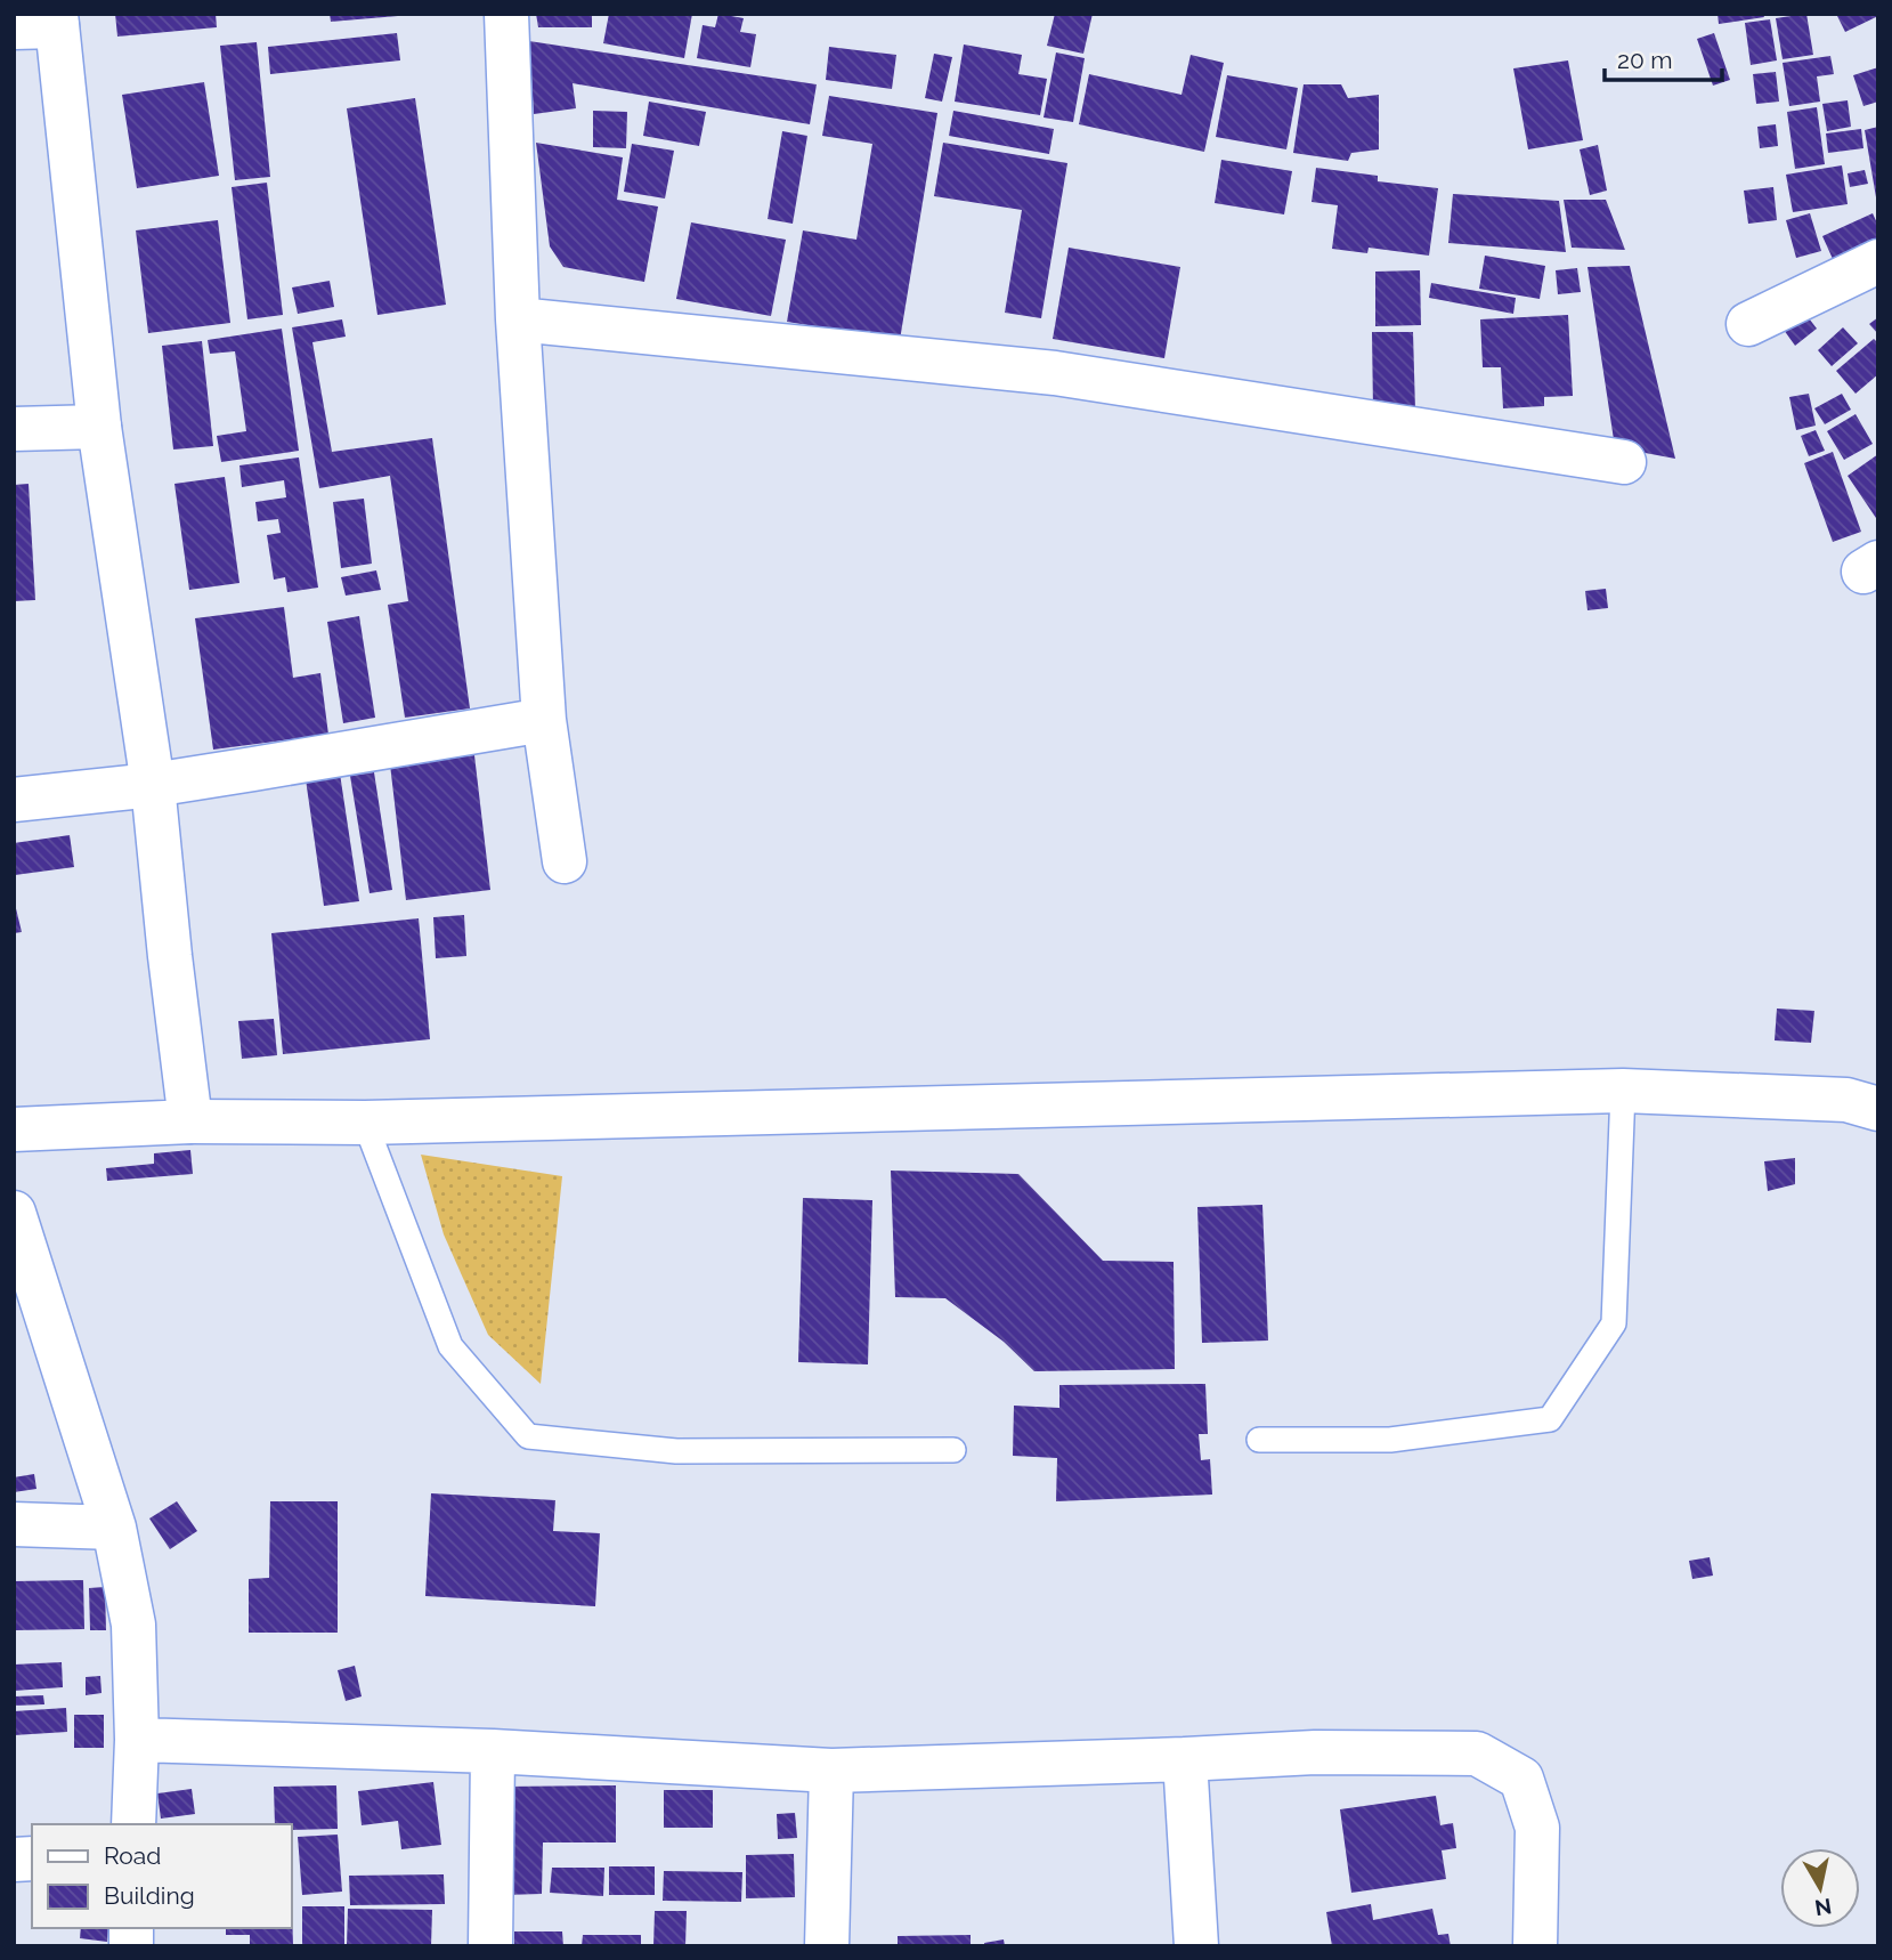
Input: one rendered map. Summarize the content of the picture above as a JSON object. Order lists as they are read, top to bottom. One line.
{"legend":["Road","Building"],"scale_bar":"20 m","north":"bottom"}
